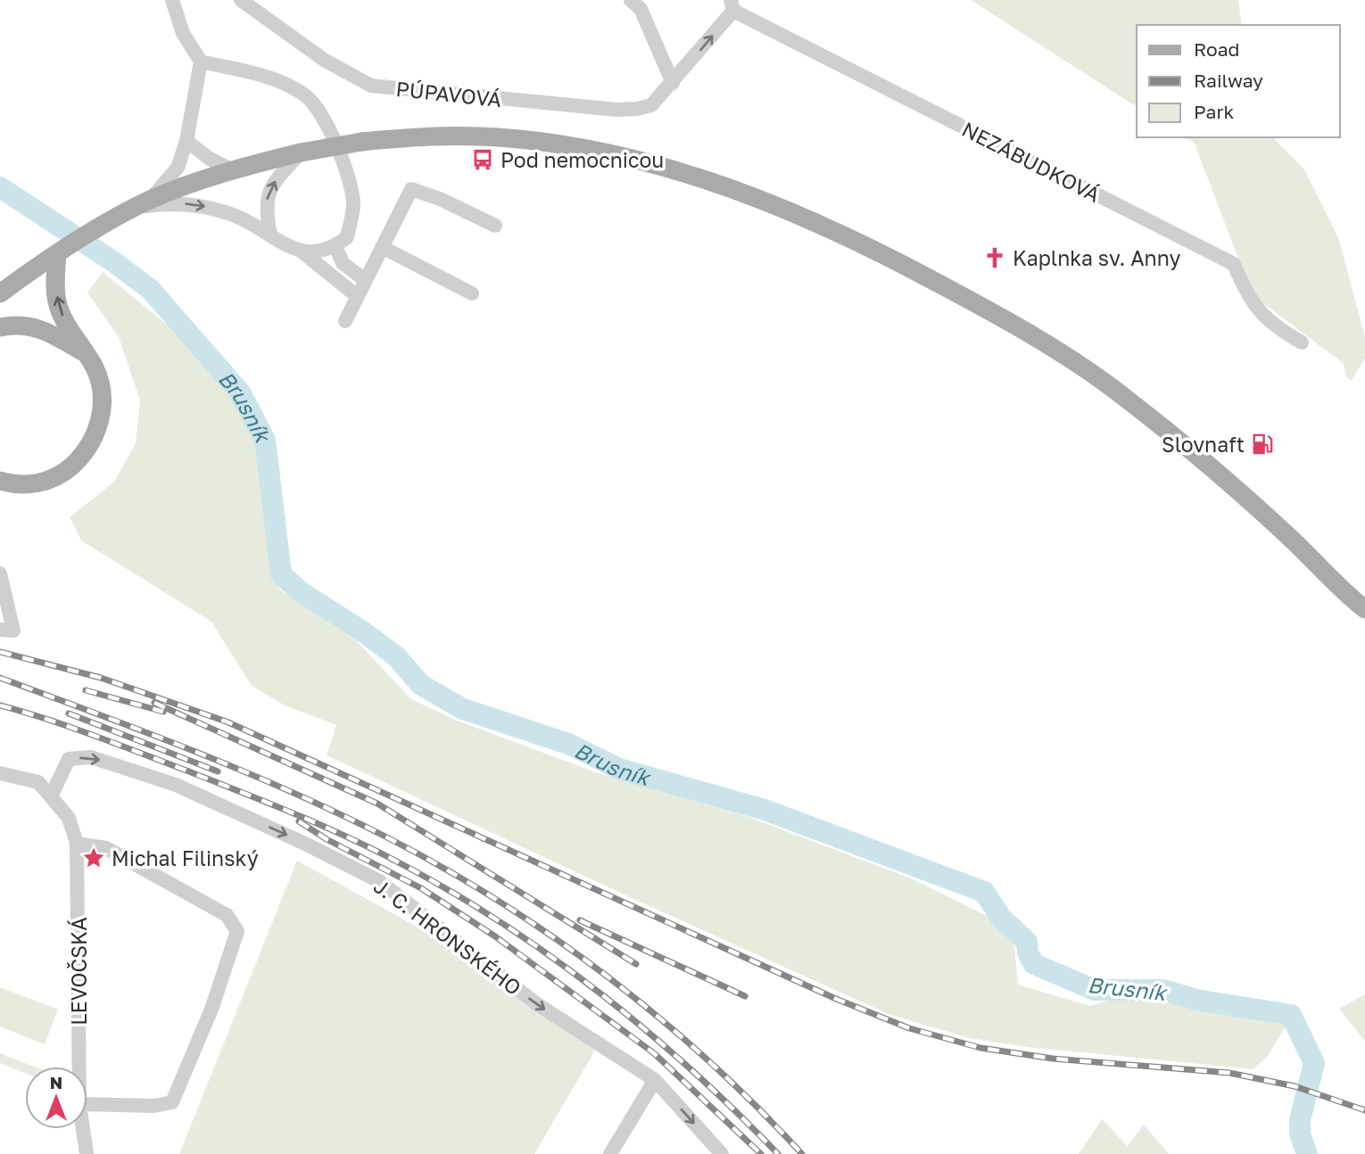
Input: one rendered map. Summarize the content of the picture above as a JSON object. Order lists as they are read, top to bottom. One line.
{"streets":{"street":["PÚPAVOVÁ","NEZÁBUDKOVÁ","J. C. HRONSKÉHO","LEVOČSKÁ"]},"crossings":[["PÚPAVOVÁ","NEZÁBUDKOVÁ"],["J. C. HRONSKÉHO","LEVOČSKÁ"]],"one_way":["J. C. HRONSKÉHO"],"water":["Brusník"],"places":{"bus stop":["Pod nemocnicou"],"church":["Kaplnka sv. Anny"],"fuel station":["Slovnaft"],"place":["Michal Filinský"]},"legend":["Road","Railway","Park"],"north":"top"}
